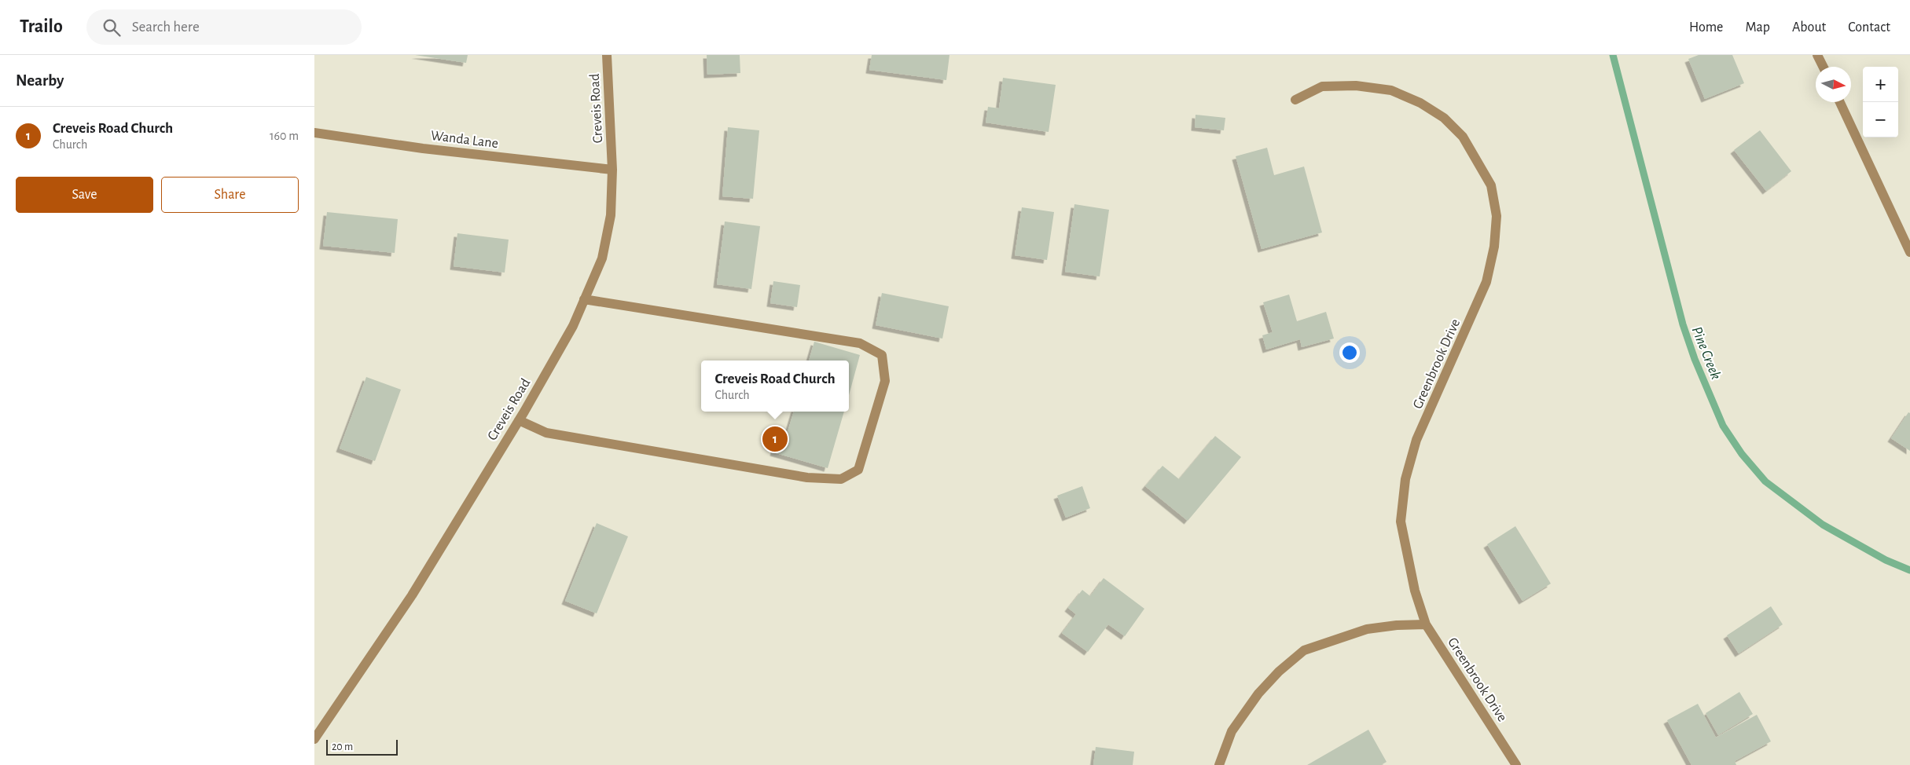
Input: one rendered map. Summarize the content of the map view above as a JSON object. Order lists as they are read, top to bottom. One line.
{"streets":{"street":["Creveis Road","Wanda Lane","Greenbrook Drive"]},"crossings":[["Creveis Road","Wanda Lane"]],"water":["Pine Creek"],"scale_bar":"20 m","north":"right","page":{"header":"Trailo","search":"Search here","nav":["Home","Map","About","Contact"],"heading":"Nearby","map_buttons":["+","−"],"list":[{"mark":"1","name":"Creveis Road Church","note":"Church","value":"160 m"}],"buttons":["Save","Share"],"popup":["Creveis Road Church","Church"],"pins":"1","scale":"20 m"}}
